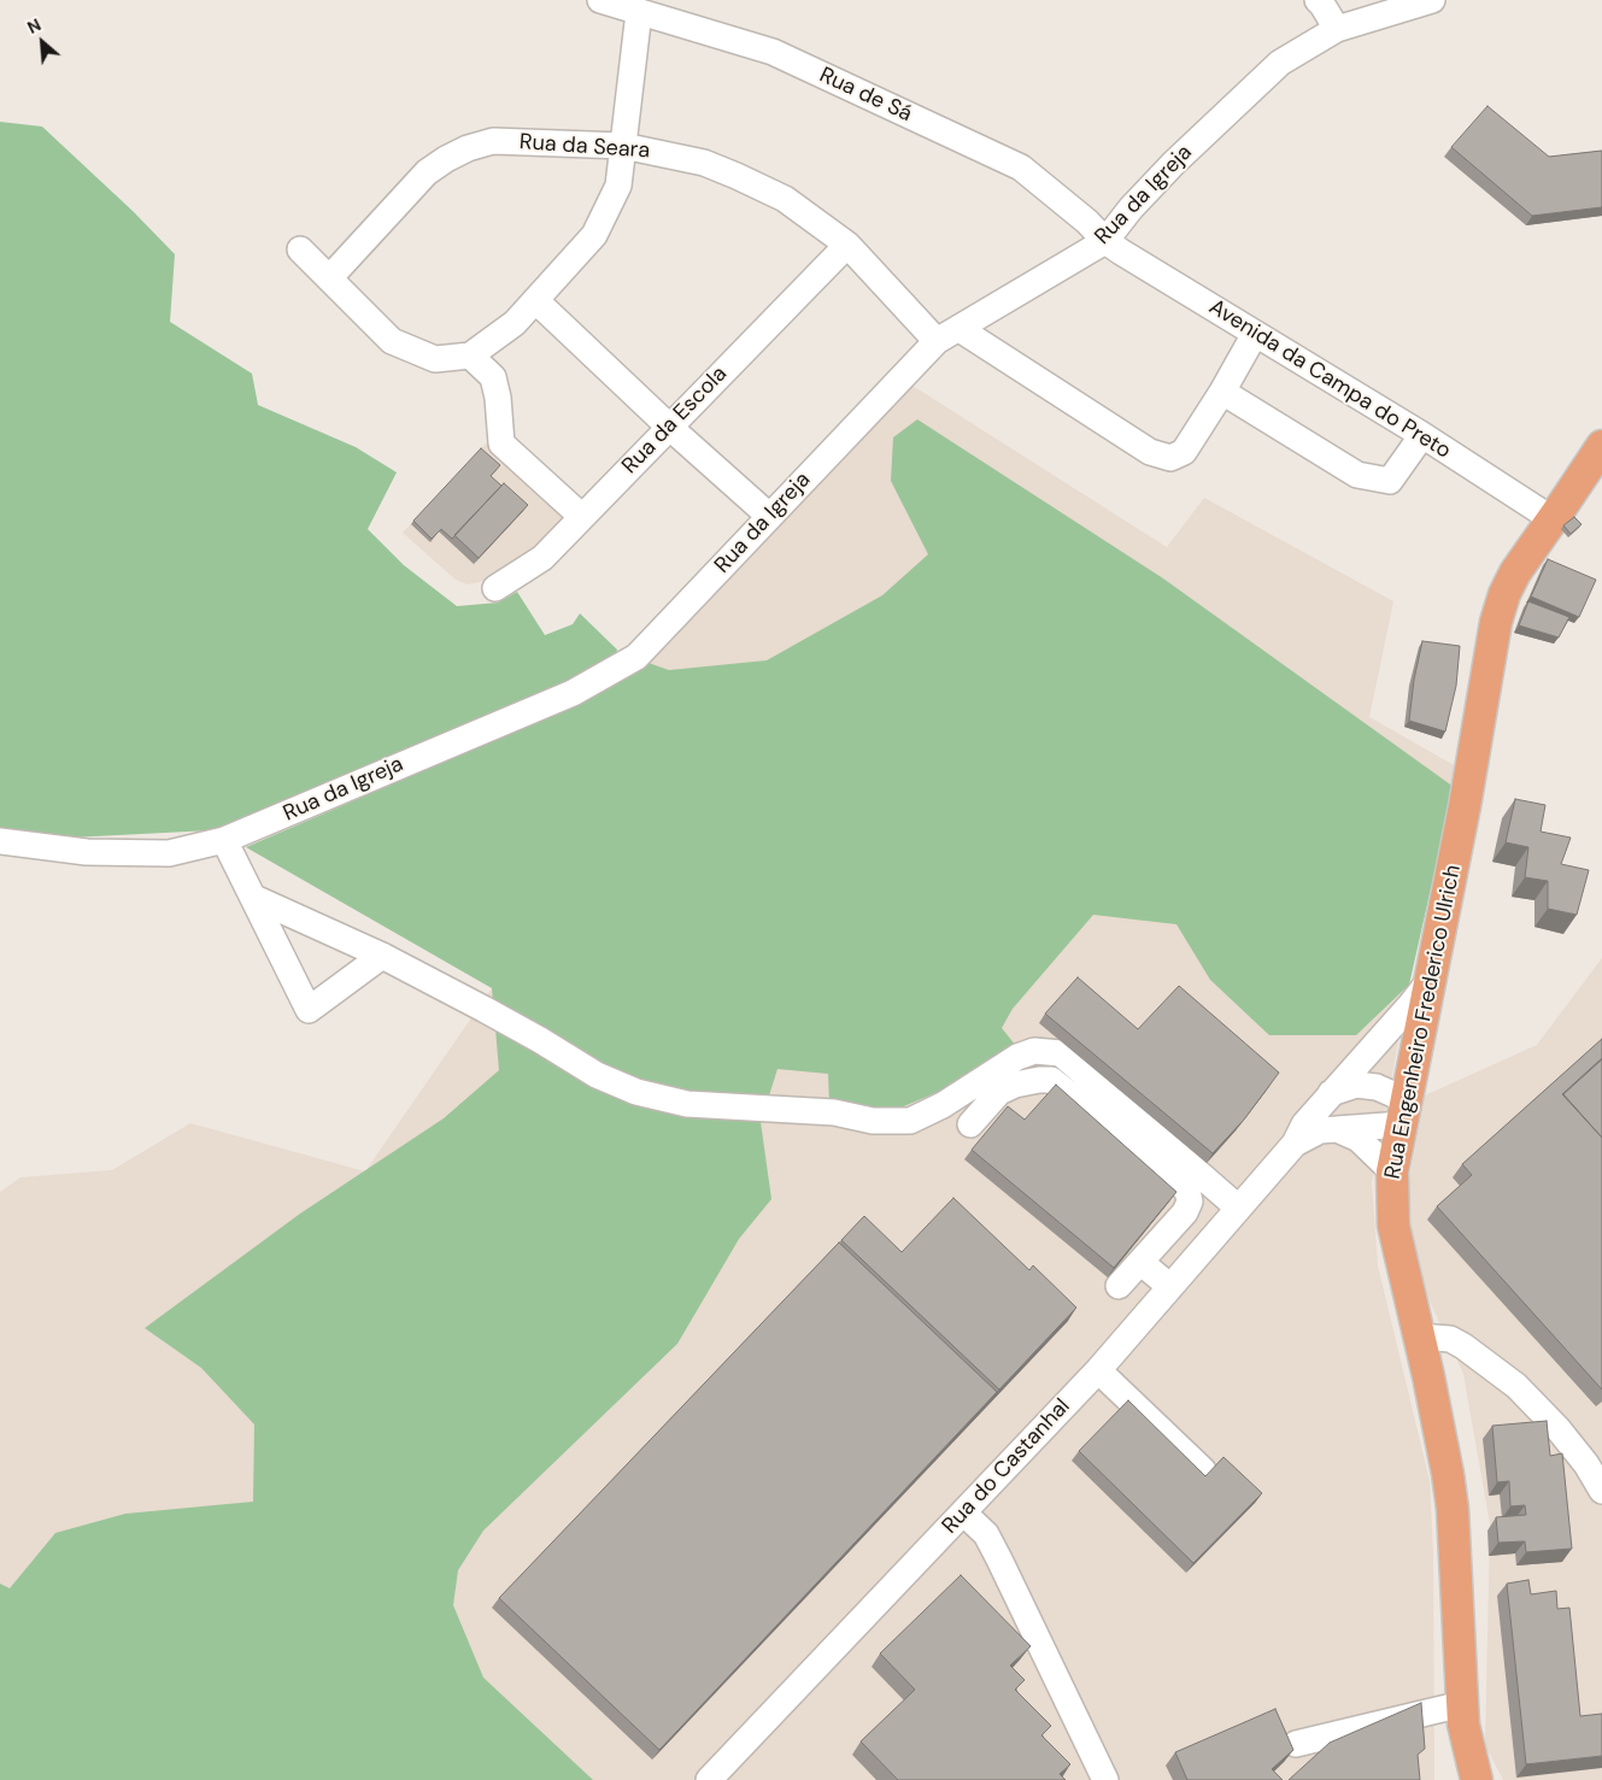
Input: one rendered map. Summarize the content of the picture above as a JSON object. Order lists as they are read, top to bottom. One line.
{"streets":{"main road":["Rua Engenheiro Frederico Ulrich"],"street":["Rua de Sá","Rua da Seara","Rua da Igreja","Avenida da Campa do Preto","Rua da Escola","Rua do Castanhal"]},"crossings":[["Rua de Sá","Rua da Igreja"],["Rua de Sá","Avenida da Campa do Preto"],["Rua da Seara","Rua da Igreja"],["Rua da Seara","Rua da Escola"],["Rua da Igreja","Avenida da Campa do Preto"],["Avenida da Campa do Preto","Rua Engenheiro Frederico Ulrich"],["Rua Engenheiro Frederico Ulrich","Rua do Castanhal"]],"north":"top left"}
